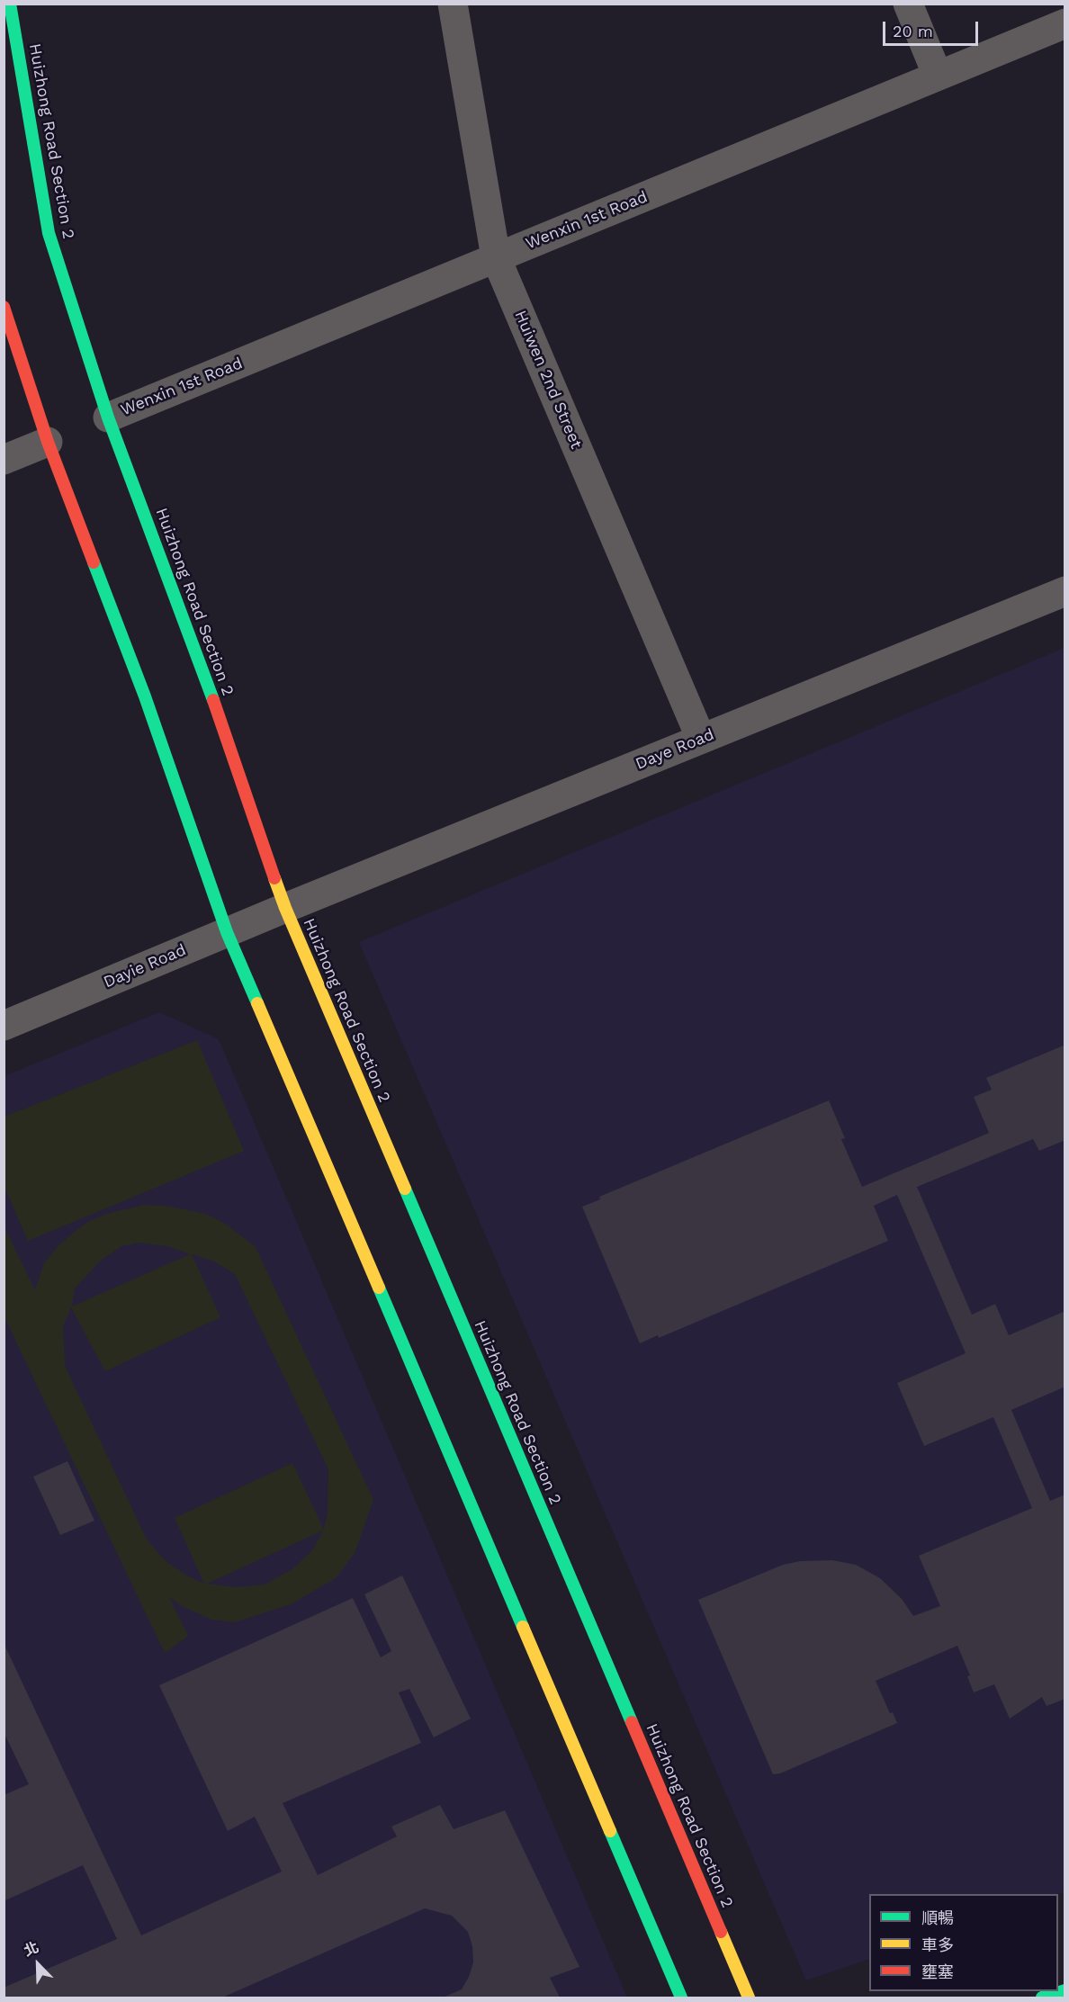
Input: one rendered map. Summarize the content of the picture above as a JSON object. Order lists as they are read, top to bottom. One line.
{"streets":{"street":["Huizhong Road Section 2","Wenxin 1st Road","Huiwen 2nd Street","Daye Road","Dayie Road"]},"crossings":[["Huizhong Road Section 2","Wenxin 1st Road"],["Huizhong Road Section 2","Daye Road"],["Huizhong Road Section 2","Dayie Road"],["Wenxin 1st Road","Huiwen 2nd Street"],["Huiwen 2nd Street","Daye Road"],["Daye Road","Dayie Road"]],"legend":["順暢","車多","壅塞"],"scale_bar":"20 m","north":"top left"}
